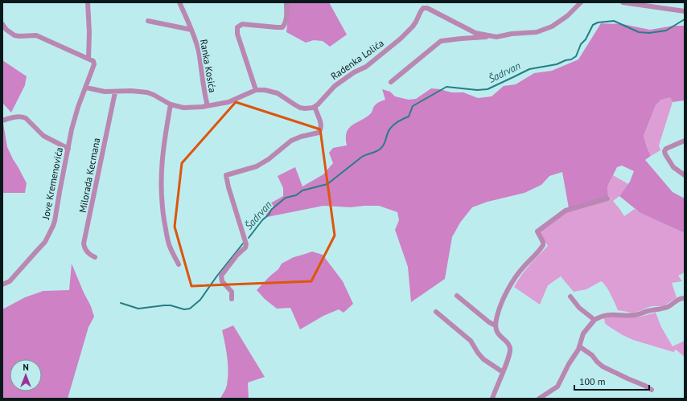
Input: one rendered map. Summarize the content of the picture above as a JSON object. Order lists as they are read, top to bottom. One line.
{"streets":{"street":["Radenka Lolića","Ranka Kosića","Milorada Kecmana","Jove Kremenovića"]},"water":["Šadrvan"],"scale_bar":"100 m","north":"top"}
